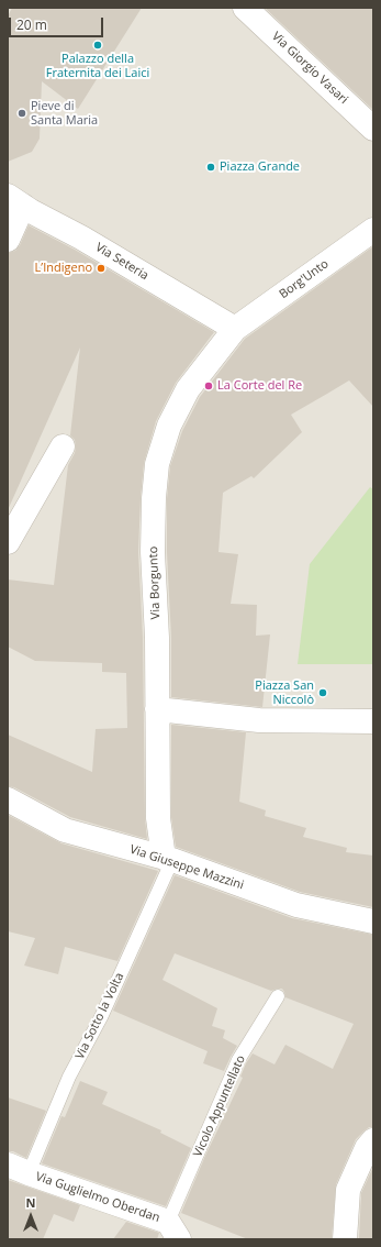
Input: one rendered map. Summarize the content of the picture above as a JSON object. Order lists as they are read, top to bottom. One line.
{"streets":{"street":["Via Giorgio Vasari","Via Seteria","Borg'Unto","Via Borgunto","Via Giuseppe Mazzini","Via Guglielmo Oberdan"],"lane":["Via Sotto la Volta","Vicolo Appuntellato"]},"crossings":[["Via Seteria","Borg'Unto"],["Via Seteria","Via Borgunto"],["Borg'Unto","Via Borgunto"],["Via Borgunto","Via Giuseppe Mazzini"],["Via Borgunto","Via Sotto la Volta"],["Via Giuseppe Mazzini","Via Sotto la Volta"],["Via Sotto la Volta","Via Guglielmo Oberdan"],["Vicolo Appuntellato","Via Guglielmo Oberdan"]],"places":["Palazzo della Fraternita dei Laici","Pieve di Santa Maria","Piazza Grande","L’Indigeno","La Corte del Re","Piazza San Niccolò"],"scale_bar":"20 m","north":"top"}
